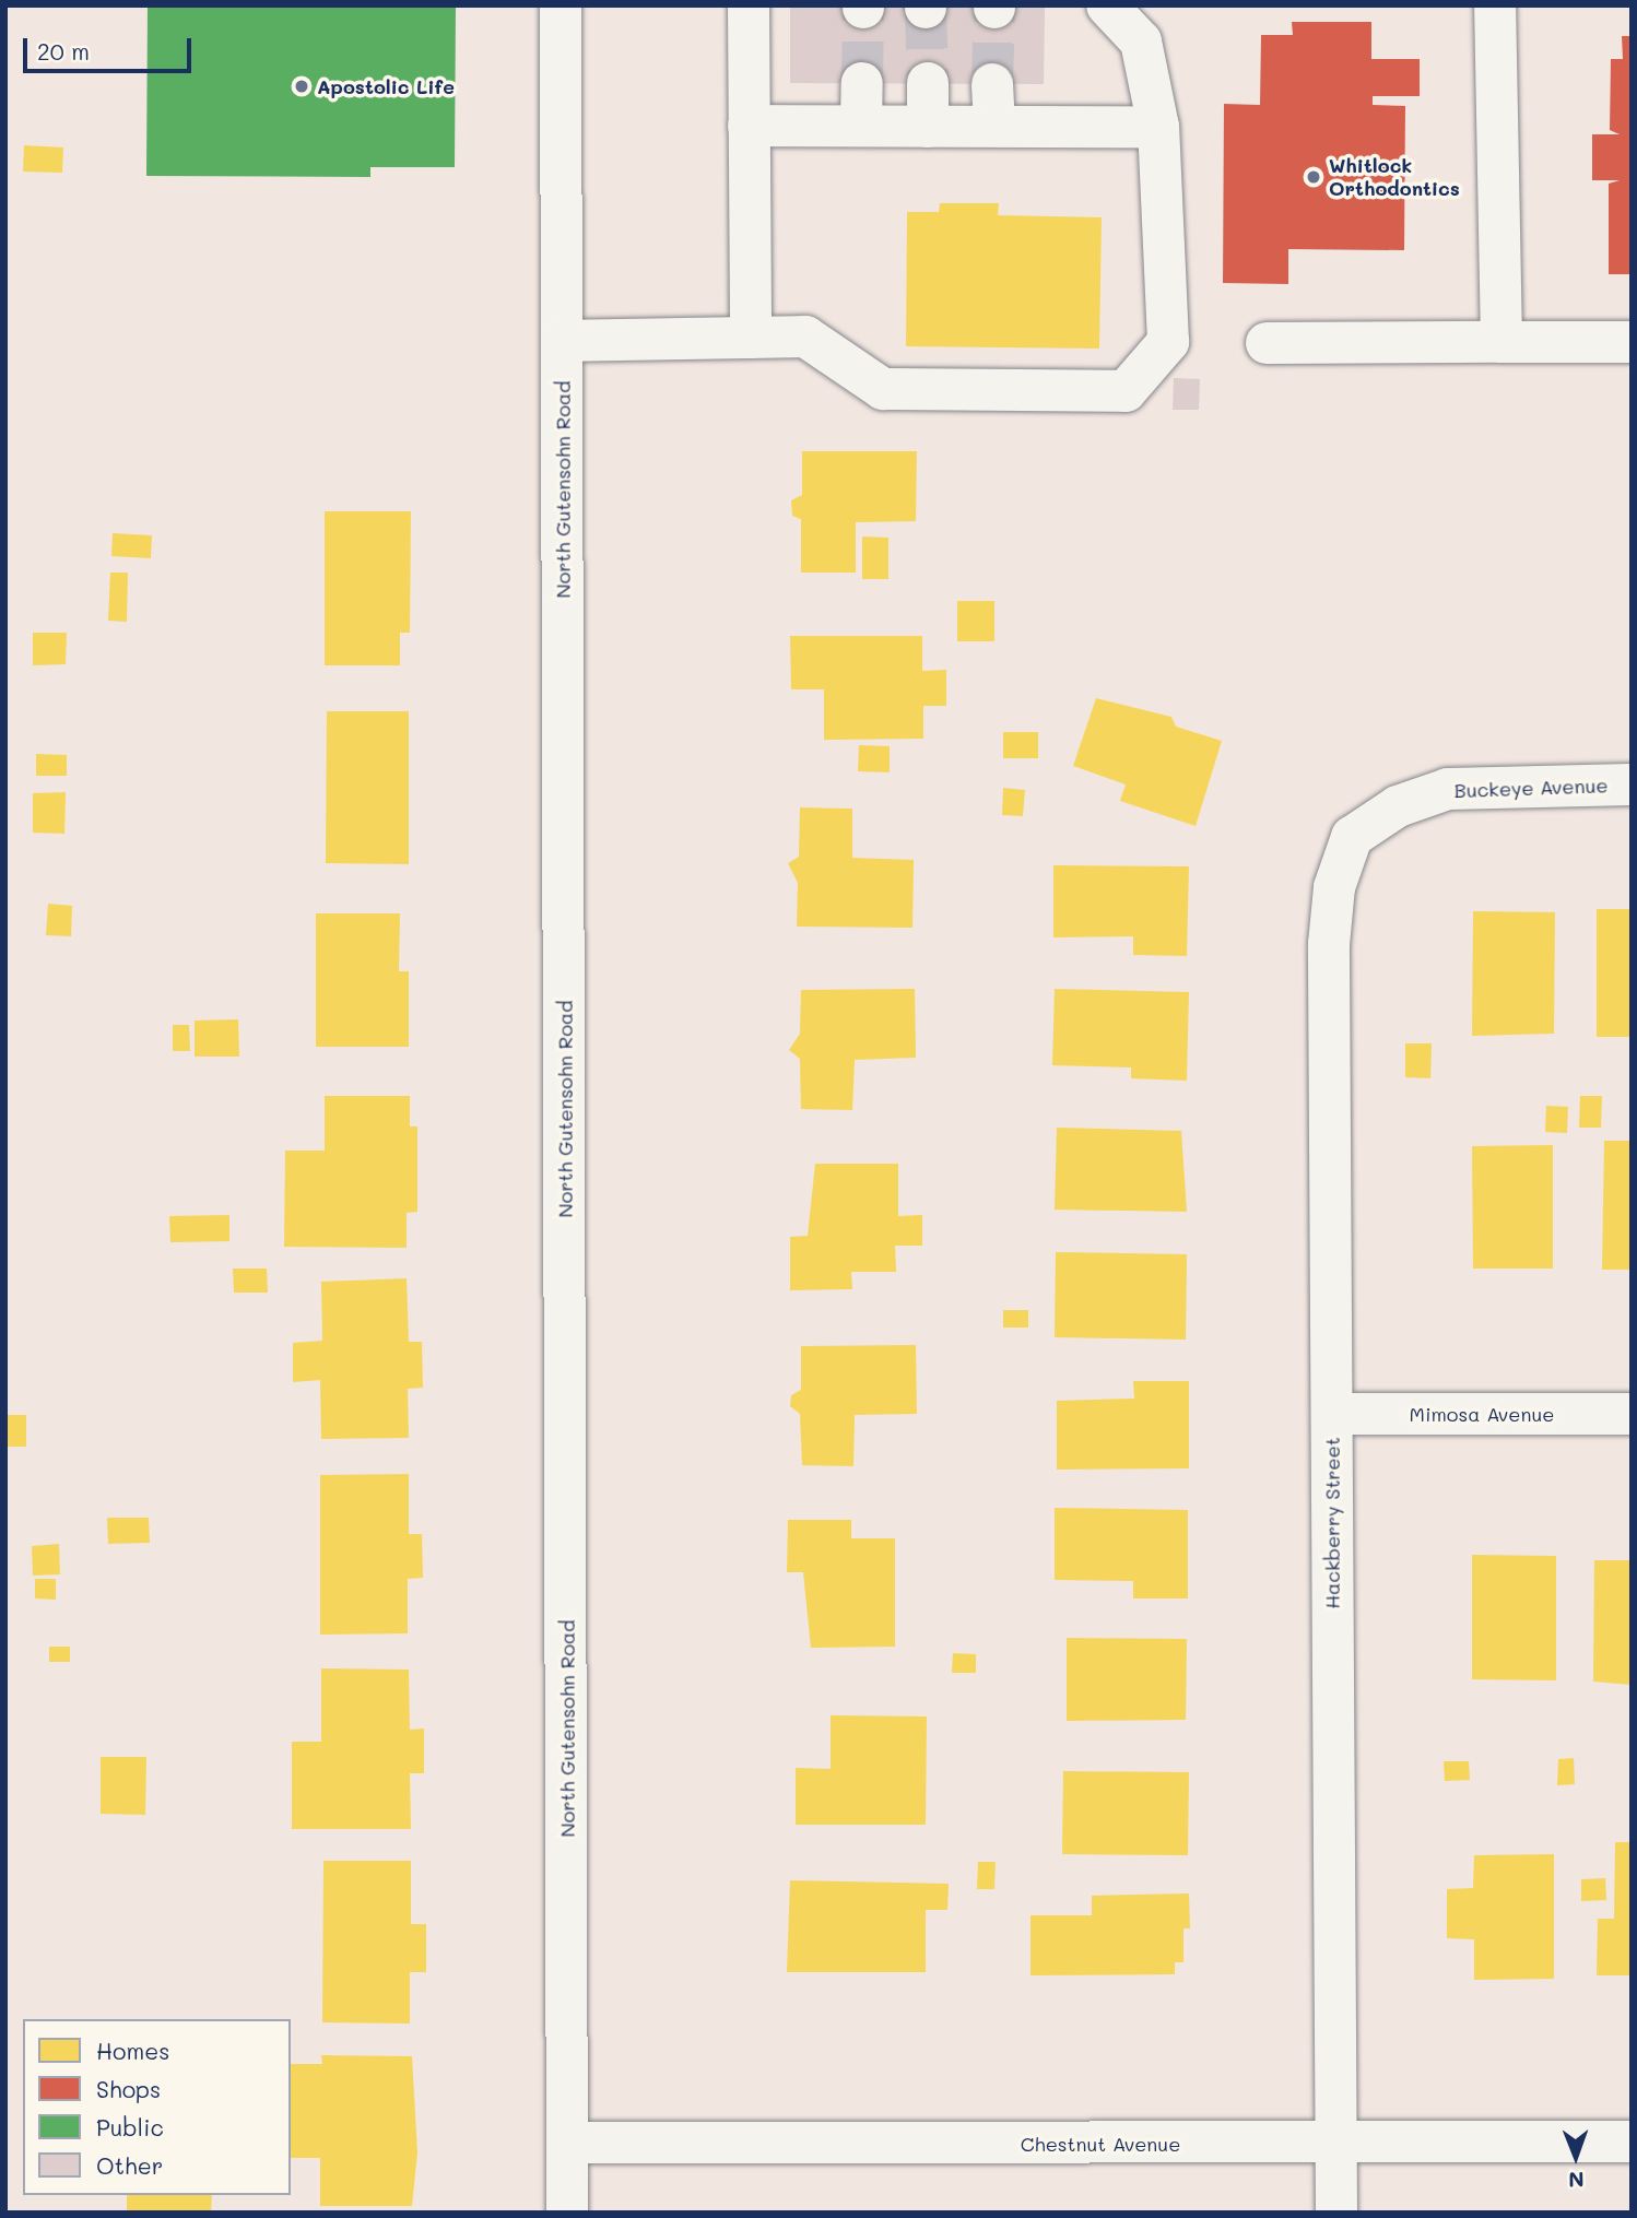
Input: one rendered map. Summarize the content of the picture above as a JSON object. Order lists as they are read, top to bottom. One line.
{"streets":{"street":["North Gutensohn Road","Buckeye Avenue","Mimosa Avenue","Hackberry Street","Chestnut Avenue"]},"crossings":[["North Gutensohn Road","Chestnut Avenue"],["Buckeye Avenue","Hackberry Street"],["Mimosa Avenue","Hackberry Street"],["Hackberry Street","Chestnut Avenue"]],"places":["Apostolic Life","Whitlock Orthodontics"],"legend":["Homes","Shops","Public","Other"],"scale_bar":"20 m","north":"bottom"}
